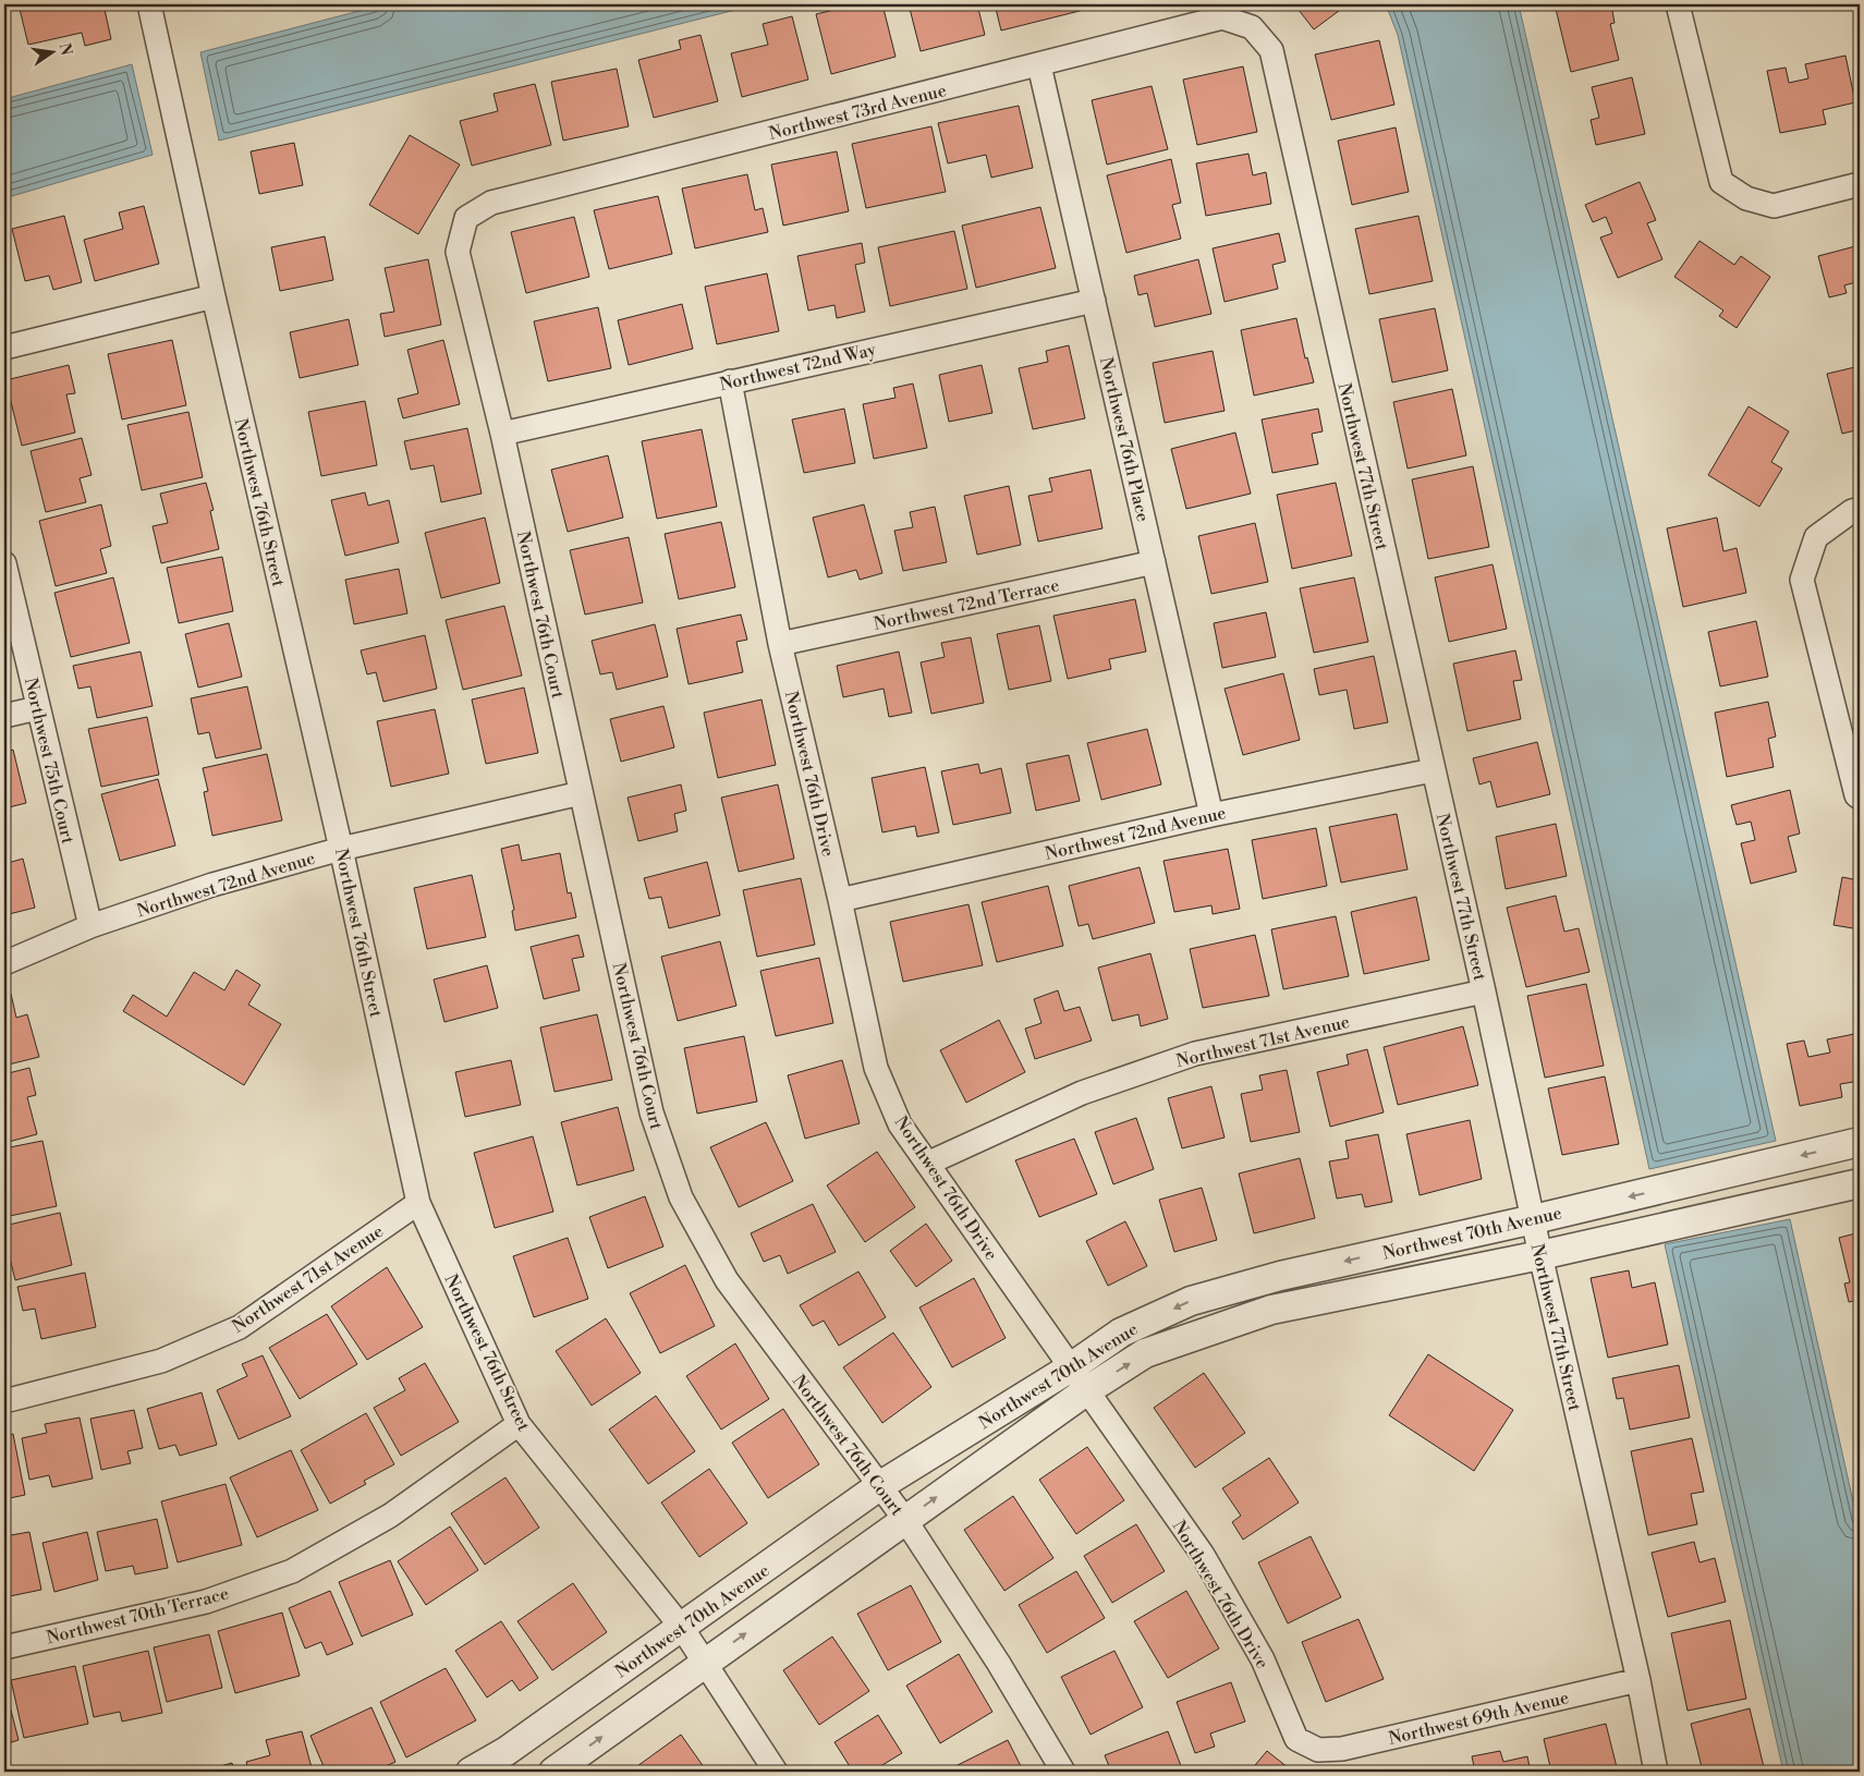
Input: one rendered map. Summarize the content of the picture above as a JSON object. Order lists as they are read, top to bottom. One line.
{"streets":{"street":["Northwest 73rd Avenue","Northwest 72nd Way","Northwest 76th Place","Northwest 77th Street","Northwest 76th Street","Northwest 72nd Terrace","Northwest 76th Court","Northwest 75th Court","Northwest 76th Drive","Northwest 72nd Avenue","Northwest 71st Avenue","Northwest 70th Avenue","Northwest 70th Terrace","Northwest 69th Avenue"]},"crossings":[["Northwest 73rd Avenue","Northwest 76th Place"],["Northwest 73rd Avenue","Northwest 77th Street"],["Northwest 73rd Avenue","Northwest 76th Court"],["Northwest 72nd Way","Northwest 76th Place"],["Northwest 72nd Way","Northwest 76th Court"],["Northwest 72nd Way","Northwest 76th Drive"],["Northwest 76th Place","Northwest 72nd Terrace"],["Northwest 76th Place","Northwest 72nd Avenue"],["Northwest 77th Street","Northwest 72nd Avenue"],["Northwest 77th Street","Northwest 71st Avenue"],["Northwest 77th Street","Northwest 70th Avenue"],["Northwest 77th Street","Northwest 69th Avenue"],["Northwest 76th Street","Northwest 72nd Avenue"],["Northwest 76th Street","Northwest 71st Avenue"],["Northwest 76th Street","Northwest 70th Avenue"],["Northwest 76th Street","Northwest 70th Terrace"],["Northwest 72nd Terrace","Northwest 76th Drive"],["Northwest 76th Court","Northwest 72nd Avenue"],["Northwest 76th Court","Northwest 70th Avenue"],["Northwest 75th Court","Northwest 72nd Avenue"],["Northwest 76th Drive","Northwest 72nd Avenue"],["Northwest 76th Drive","Northwest 71st Avenue"],["Northwest 76th Drive","Northwest 70th Avenue"],["Northwest 76th Drive","Northwest 69th Avenue"]],"north":"right"}
